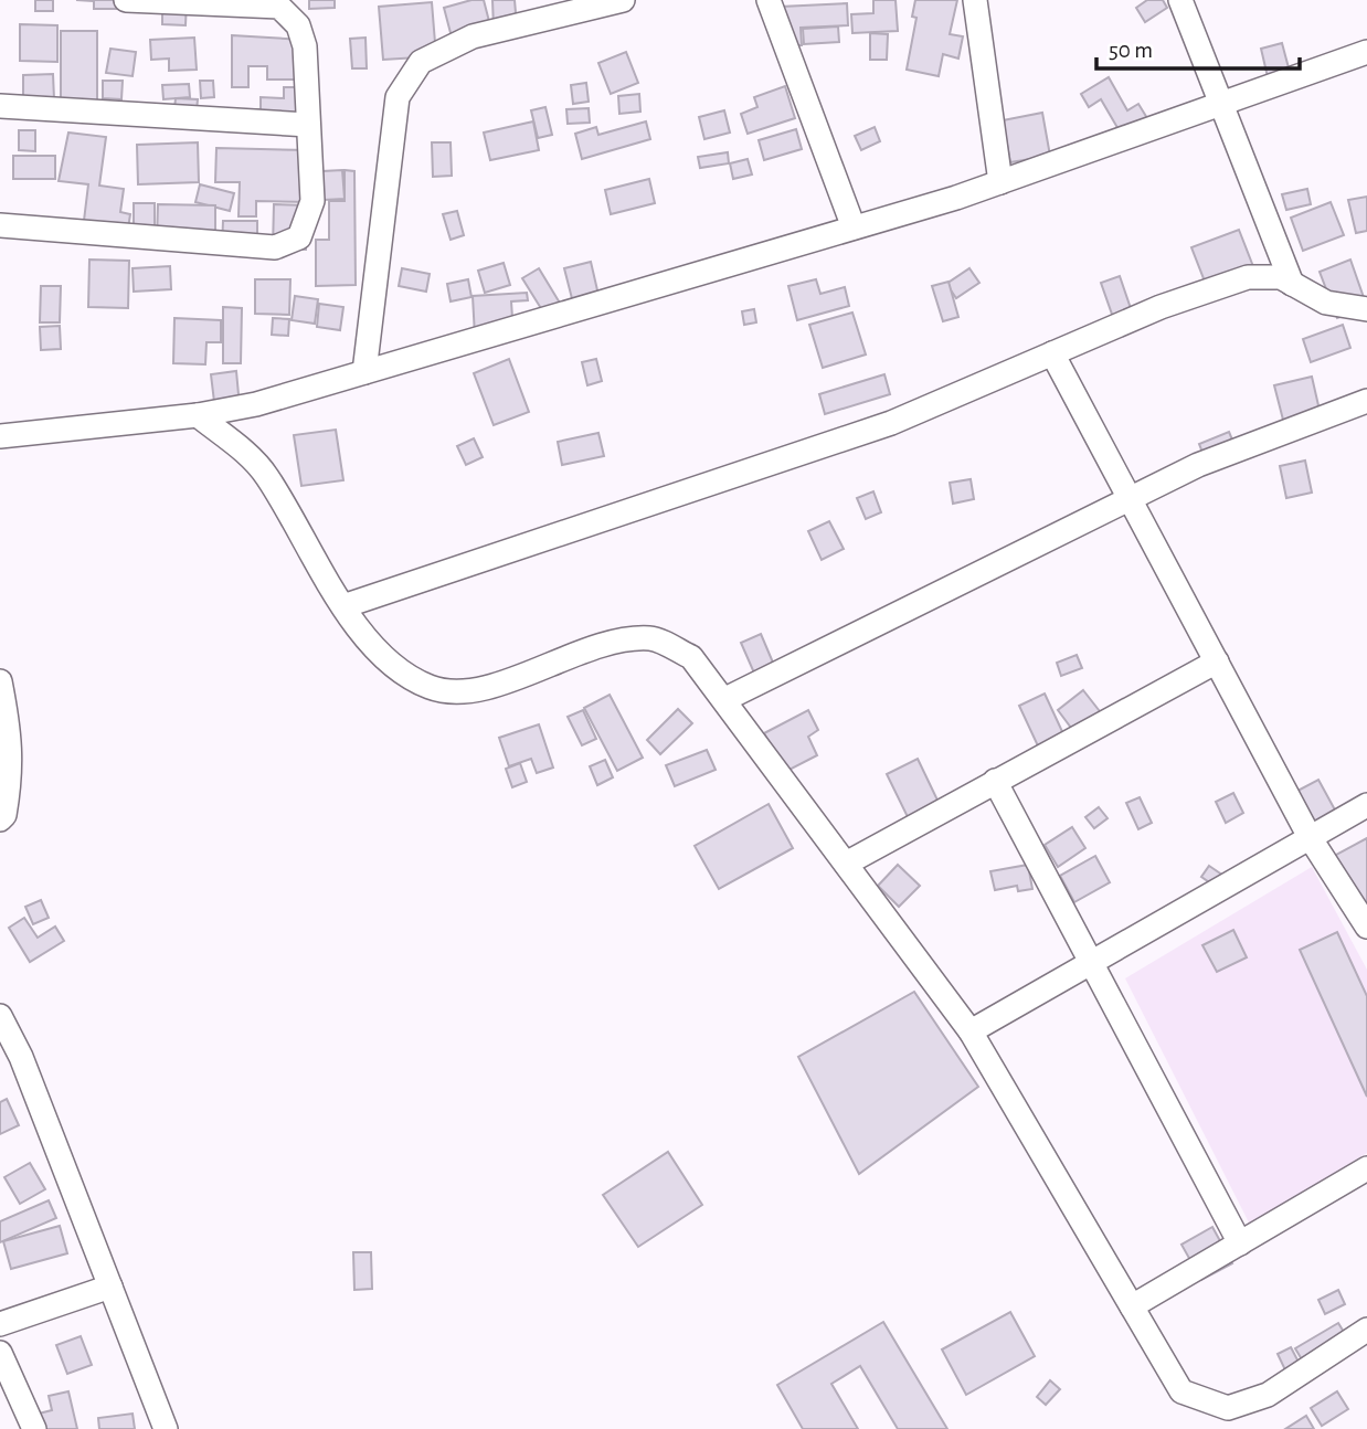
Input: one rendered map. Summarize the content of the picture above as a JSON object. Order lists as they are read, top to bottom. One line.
{"scale_bar":"50 m"}
